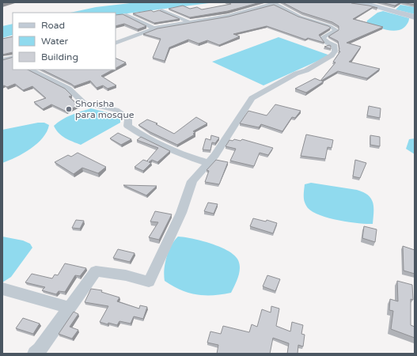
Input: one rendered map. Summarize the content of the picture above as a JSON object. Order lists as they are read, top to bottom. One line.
{"places":["Shorisha para mosque"],"legend":["Road","Water","Building"]}
